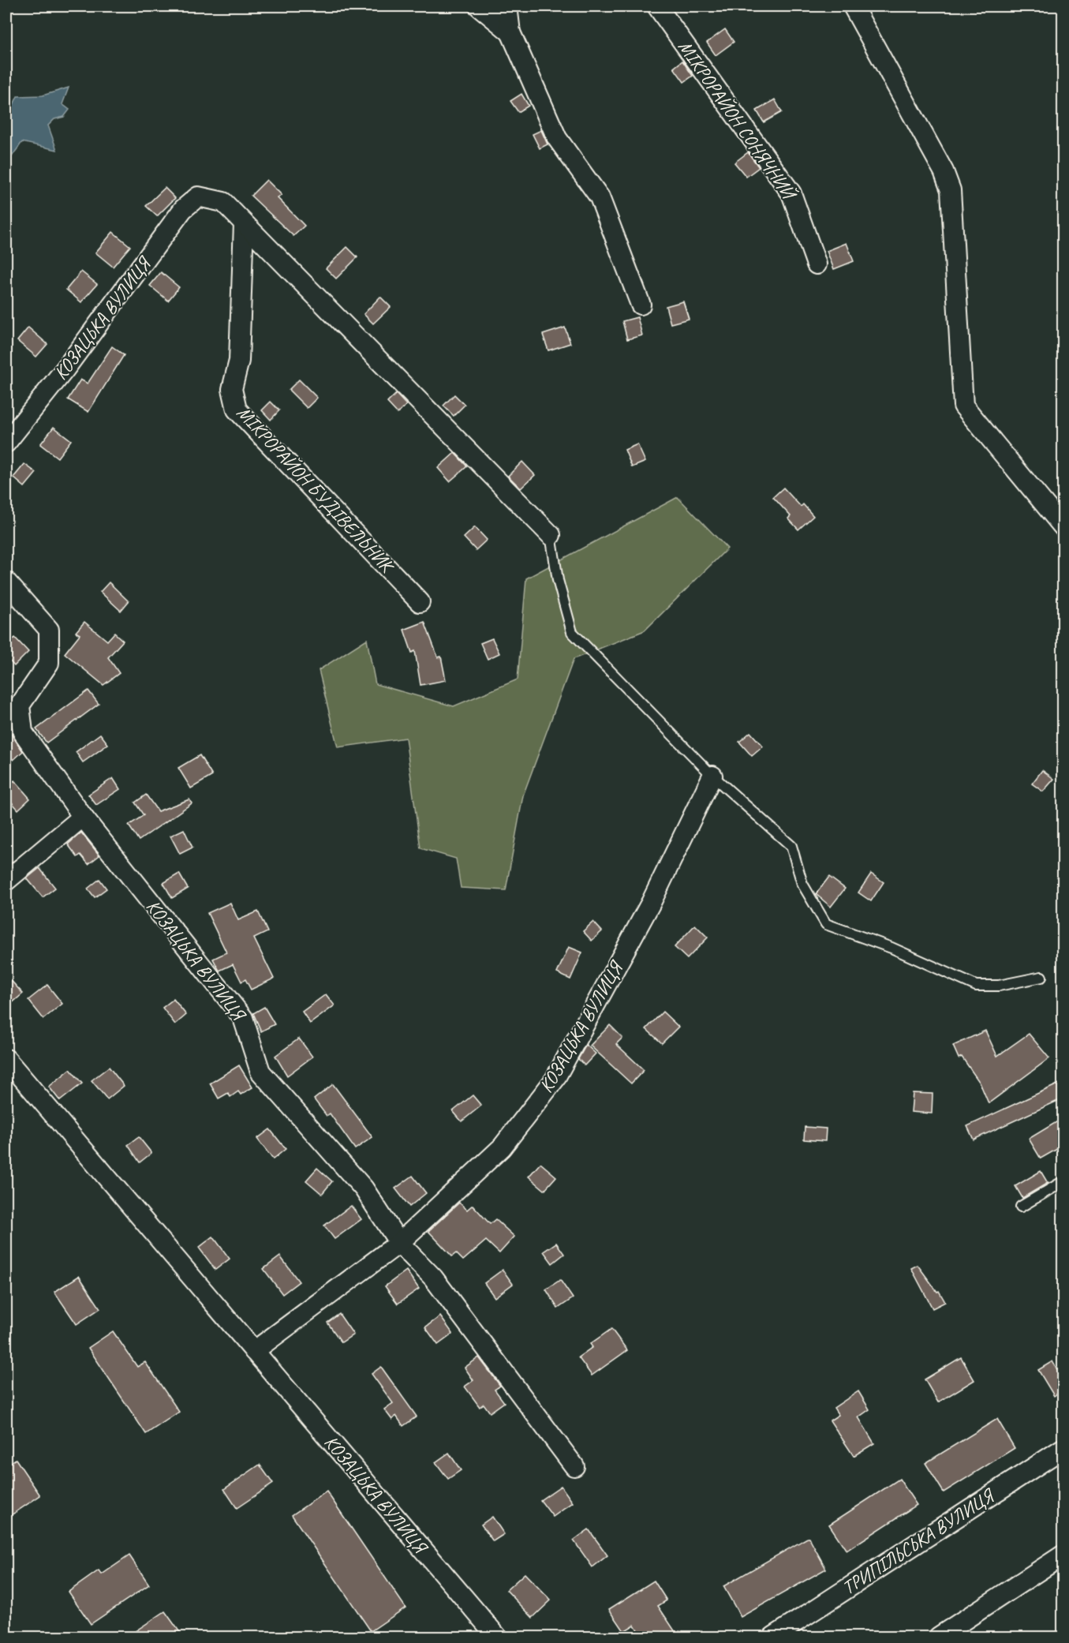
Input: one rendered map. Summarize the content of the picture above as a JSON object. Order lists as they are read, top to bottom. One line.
{"streets":{"street":["МІКРОРАЙОН СОНЯЧНИЙ","КОЗАЦЬКА ВУЛИЦЯ","МІКРОРАЙОН БУДІВЕЛЬНИК","ТРИПІЛЬСЬКА ВУЛИЦЯ"]},"crossings":[["КОЗАЦЬКА ВУЛИЦЯ","МІКРОРАЙОН БУДІВЕЛЬНИК"]]}
